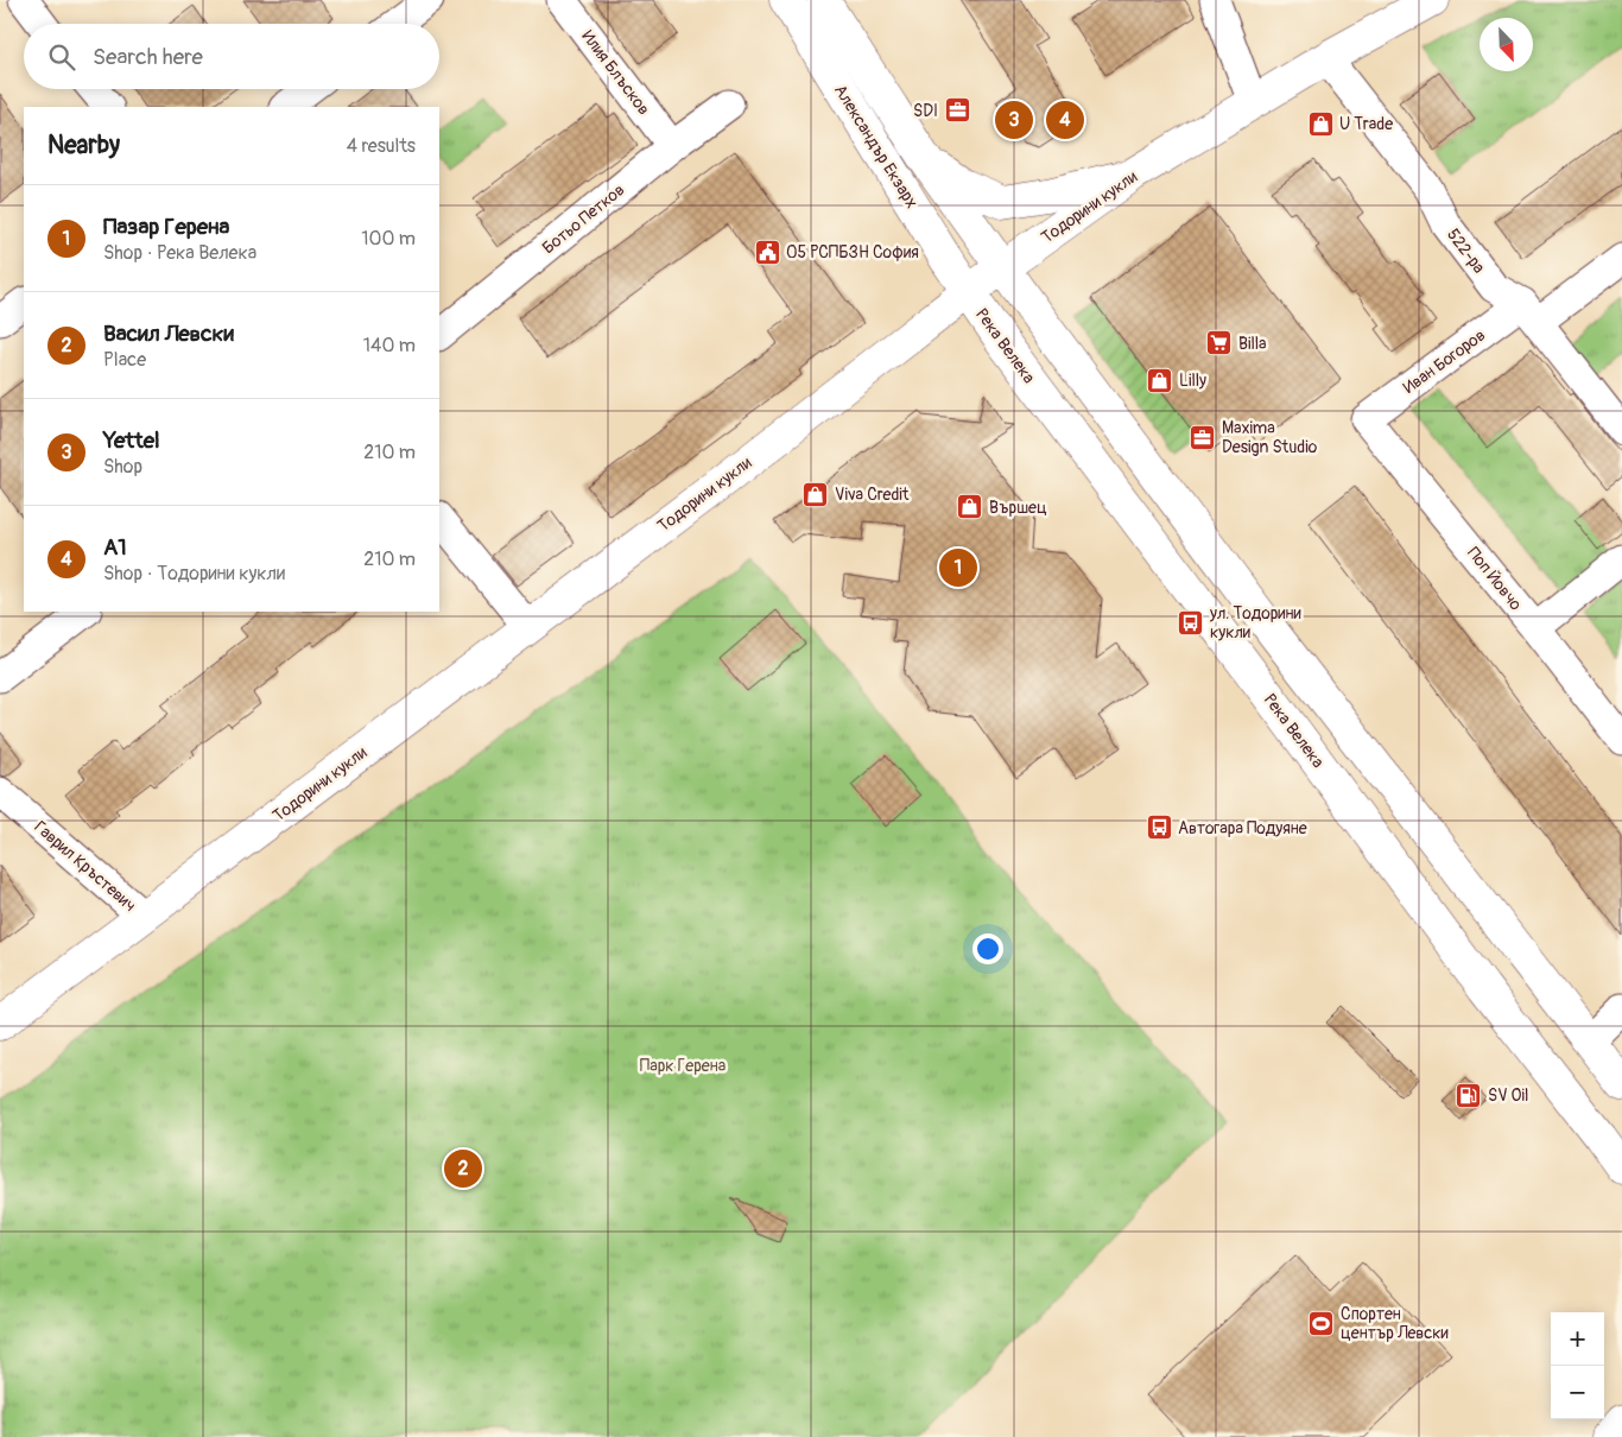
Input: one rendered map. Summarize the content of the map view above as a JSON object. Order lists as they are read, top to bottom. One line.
{"streets":{"street":["Илия Блъсков","Александър Екзарх","Тодорини кукли","Ботьо Петков","522-ра","Река Велека","Иван Богоров","Поп Йовчо","Гаврил Кръстевич"]},"crossings":[["Илия Блъсков","Ботьо Петков"],["Александър Екзарх","Тодорини кукли"],["Александър Екзарх","Река Велека"],["Тодорини кукли","522-ра"],["Тодорини кукли","Река Велека"],["Тодорини кукли","Гаврил Кръстевич"],["522-ра","Иван Богоров"],["Иван Богоров","Поп Йовчо"]],"parks":["Парк Герена"],"places":{"office":["SDI","Maxima Design Studio"],"shop":["U Trade","Lilly","Viva Credit","Вършец"],"public building":["05 РСПБЗН София"],"supermarket":["Billa"],"bus stop":["ул. Тодорини кукли","Автогара Подуяне"],"fuel station":["SV Oil"],"sports":["Спортен център Левски"]},"north":"bottom right","page":{"search":"Search here","pins":["3","4","1","2"],"heading":["Nearby","4 results"],"list":[{"mark":"1","name":"Пазар Герена","note":"Shop · Река Велека","value":"100 m"},{"mark":"2","name":"Васил Левски","note":"Place","value":"140 m"},{"mark":"3","name":"Yettel","note":"Shop","value":"210 m"},{"mark":"4","name":"A1","note":"Shop · Тодорини кукли","value":"210 m"}],"map_buttons":["+","−"]}}
